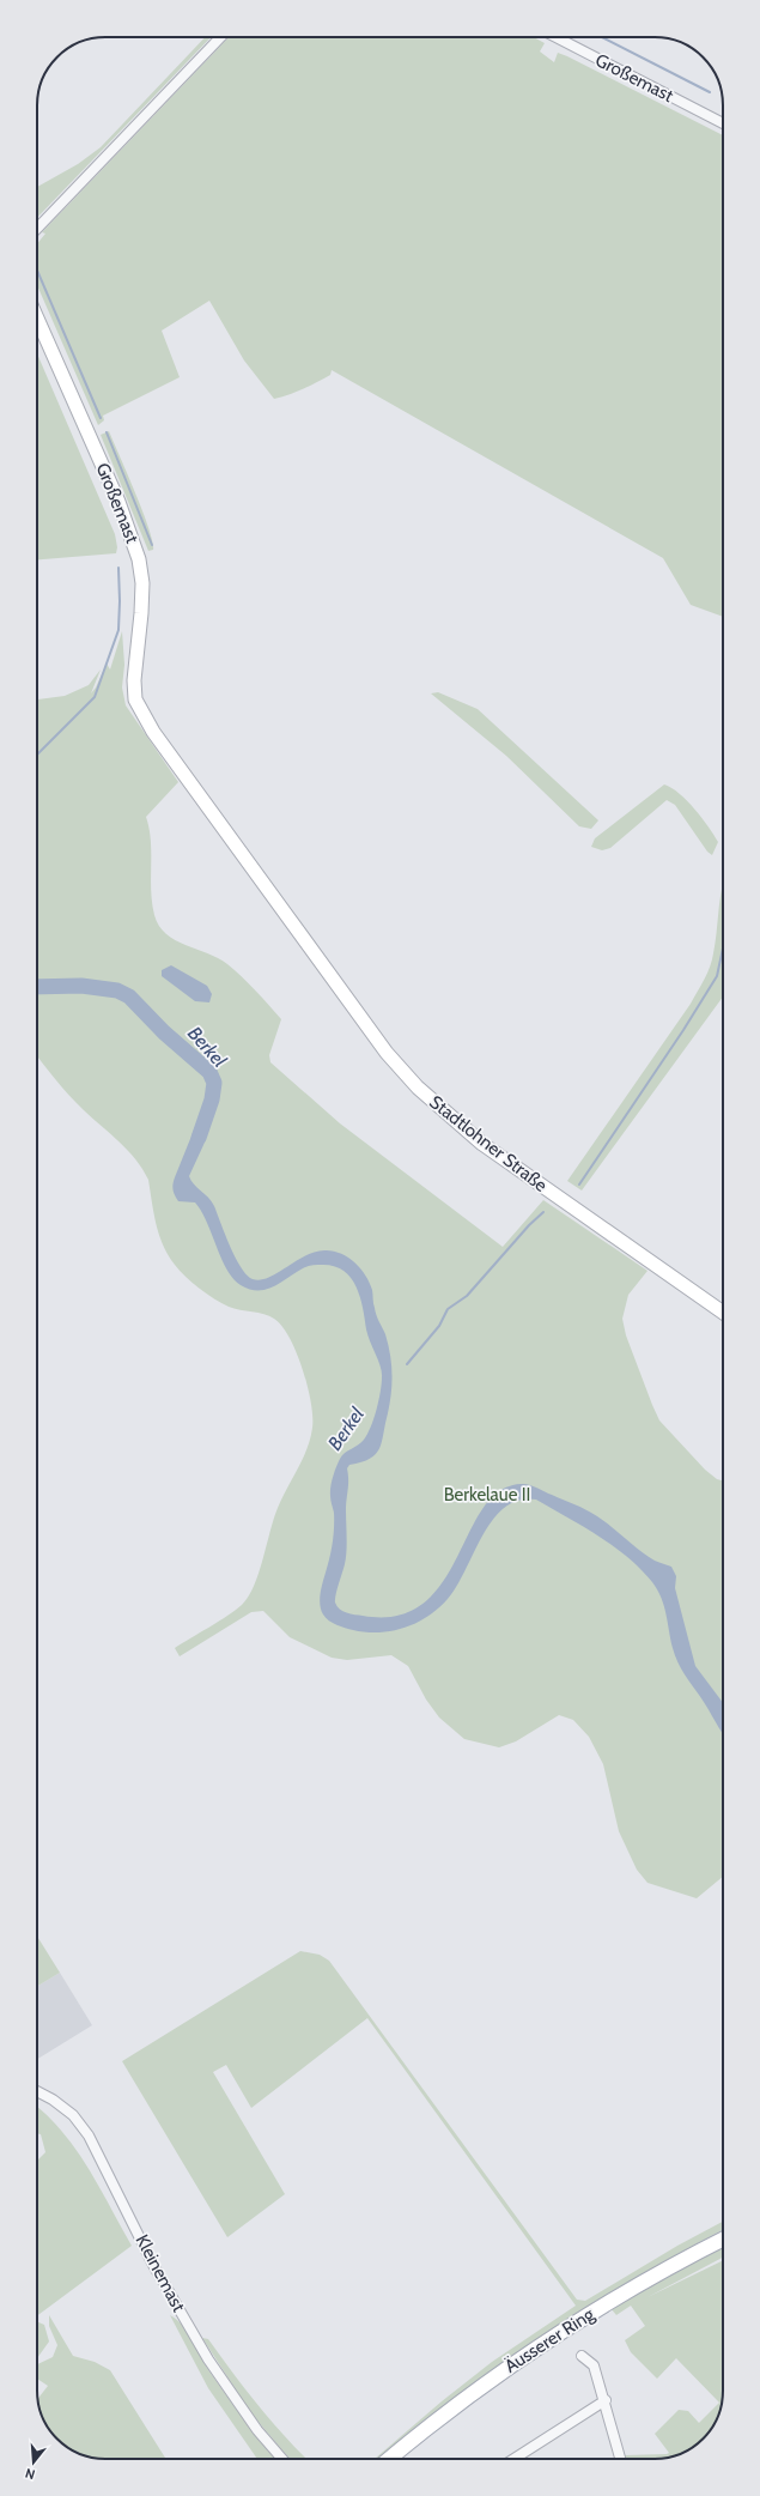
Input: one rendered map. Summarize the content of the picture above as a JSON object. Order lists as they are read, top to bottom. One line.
{"streets":{"main road":["Äusserer Ring"],"street":["Großemast","Stadtlohner Straße","Kleinemast"]},"crossings":[["Großemast","Stadtlohner Straße"]],"water":["Berkel"],"parks":["Berkelaue II"],"north":"bottom"}
